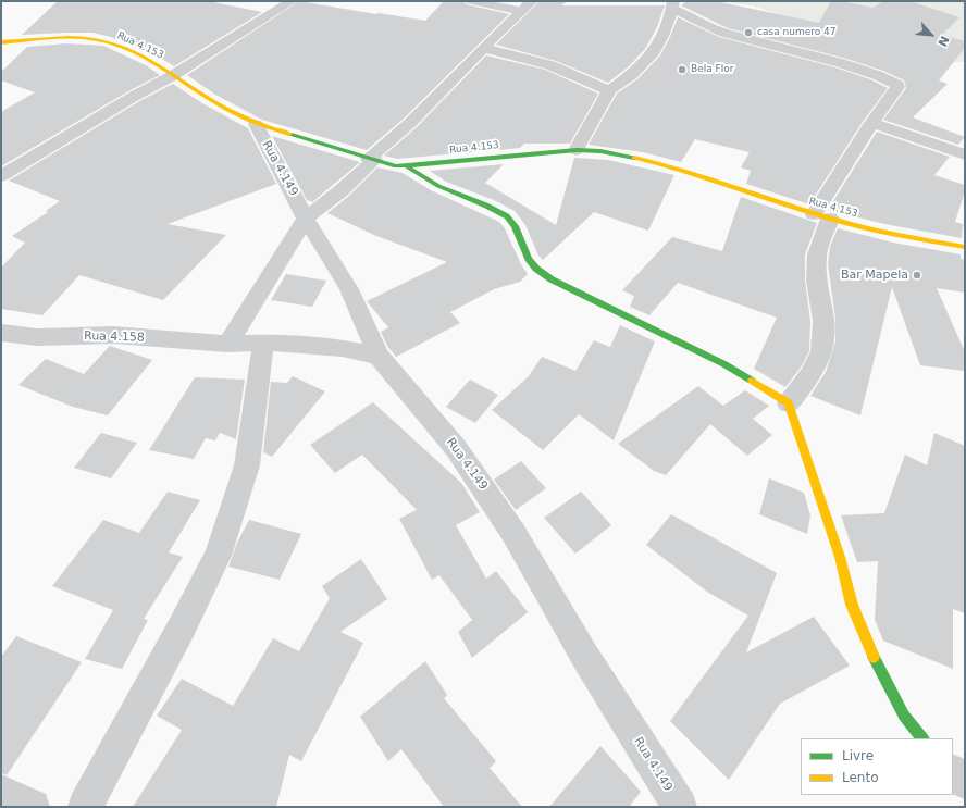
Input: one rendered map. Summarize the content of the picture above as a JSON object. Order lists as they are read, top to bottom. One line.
{"streets":{"street":["Rua 4.153","Rua 4.149","Rua 4.158"]},"crossings":[["Rua 4.153","Rua 4.149"],["Rua 4.149","Rua 4.158"]],"places":["casa numero 47","Bela Flor","Bar Mapela"],"legend":["Livre","Lento"],"north":"bottom right"}
